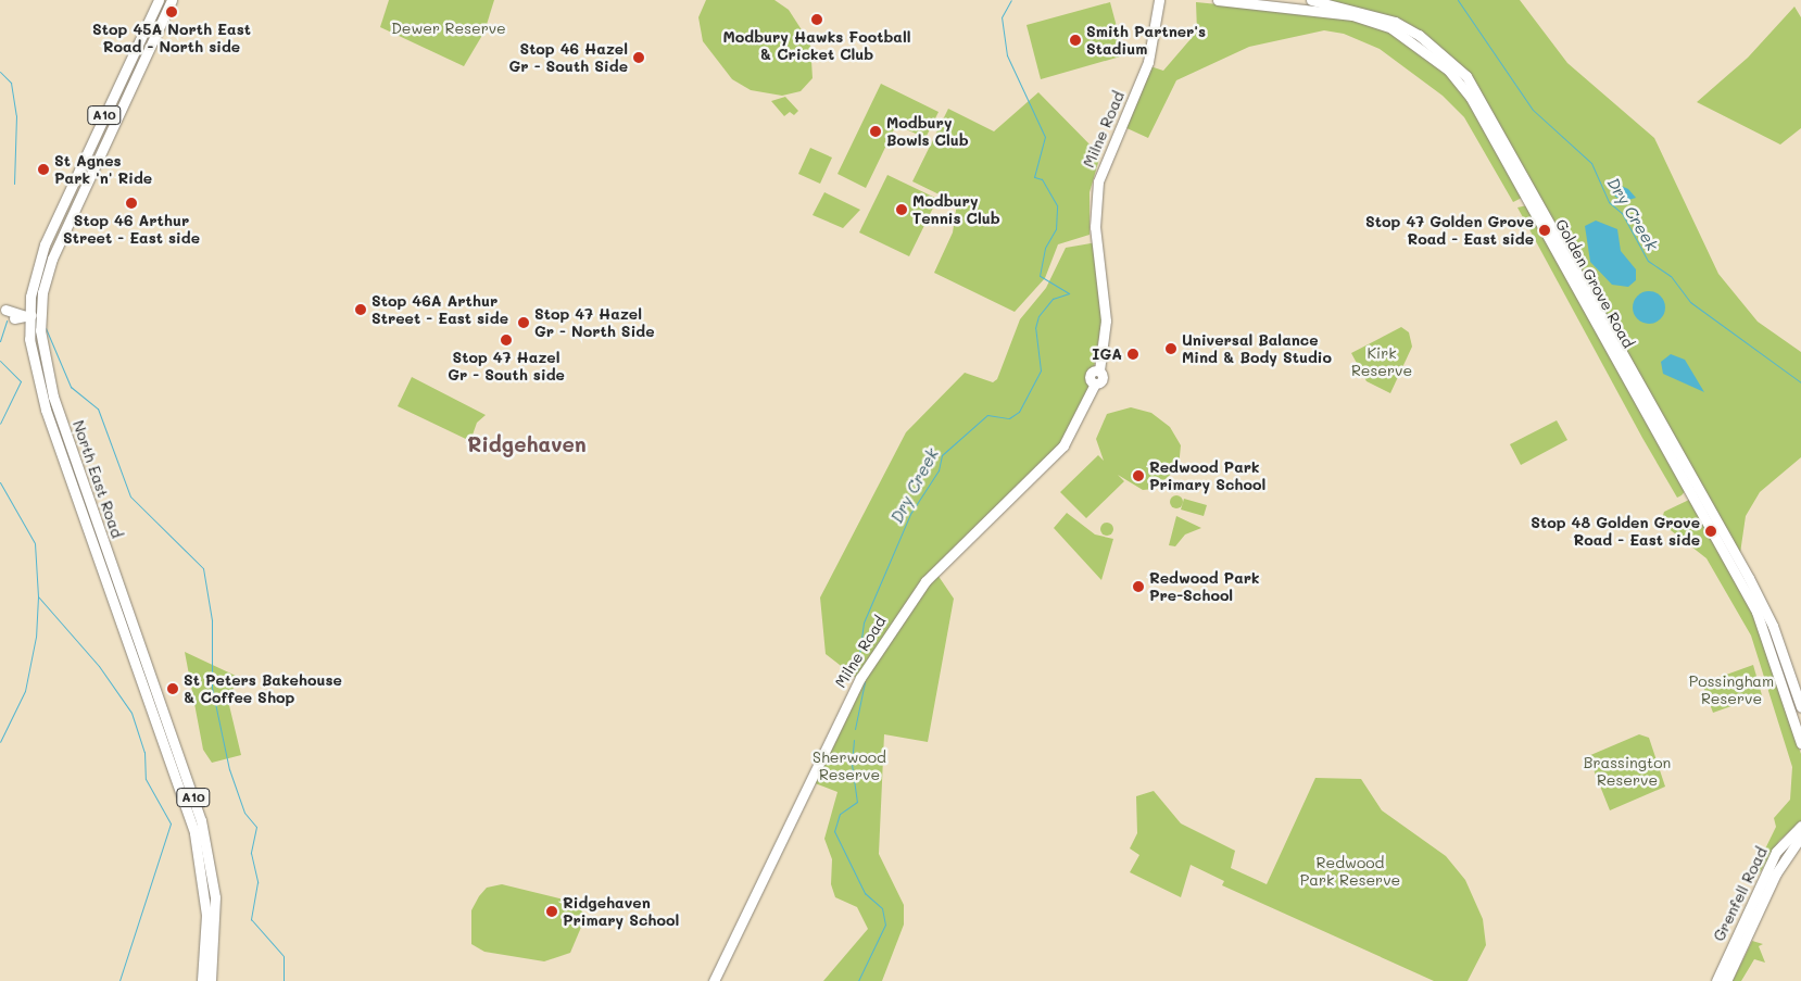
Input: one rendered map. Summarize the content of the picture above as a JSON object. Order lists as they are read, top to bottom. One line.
{"streets":{"main road":["A10","Milne Road","Golden Grove Road","North East Road","Grenfell Road"]},"districts":["Ridgehaven"],"water":["Dry Creek"],"parks":["Dewer Reserve","Kirk Reserve","Possingham Reserve","Sherwood Reserve","Brassington Reserve","Redwood Park Reserve"],"places":["Stop 45A North East Road - North side","Modbury Hawks Football & Cricket Club","Smith Partner's Stadium","Stop 46 Hazel Gr - South Side","Modbury Bowls Club","St Agnes Park 'n' Ride","Stop 46 Arthur Street - East side","Modbury Tennis Club","Stop 47 Golden Grove Road - East side","Stop 46A Arthur Street - East side","Stop 47 Hazel Gr - North Side","Stop 47 Hazel Gr - South side","Universal Balance Mind & Body Studio","IGA","Redwood Park Primary School","Stop 48 Golden Grove Road - East side","Redwood Park Pre-School","St Peters Bakehouse & Coffee Shop","Ridgehaven Primary School"]}
